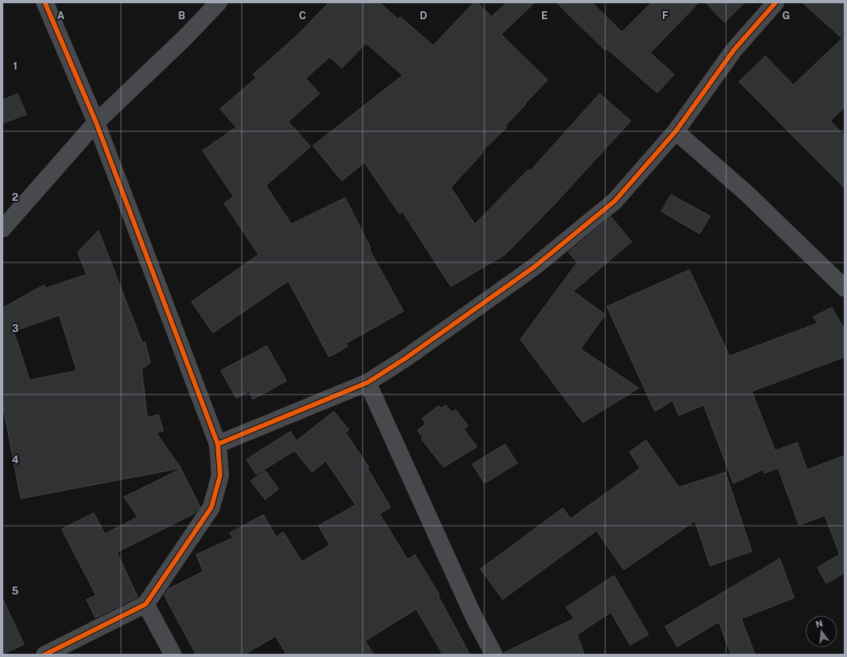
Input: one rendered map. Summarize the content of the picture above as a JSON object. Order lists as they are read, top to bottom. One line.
{"north":"top","grid":{"columns":["A","B","C","D","E","F","G"],"rows":["1","2","3","4","5"]}}
